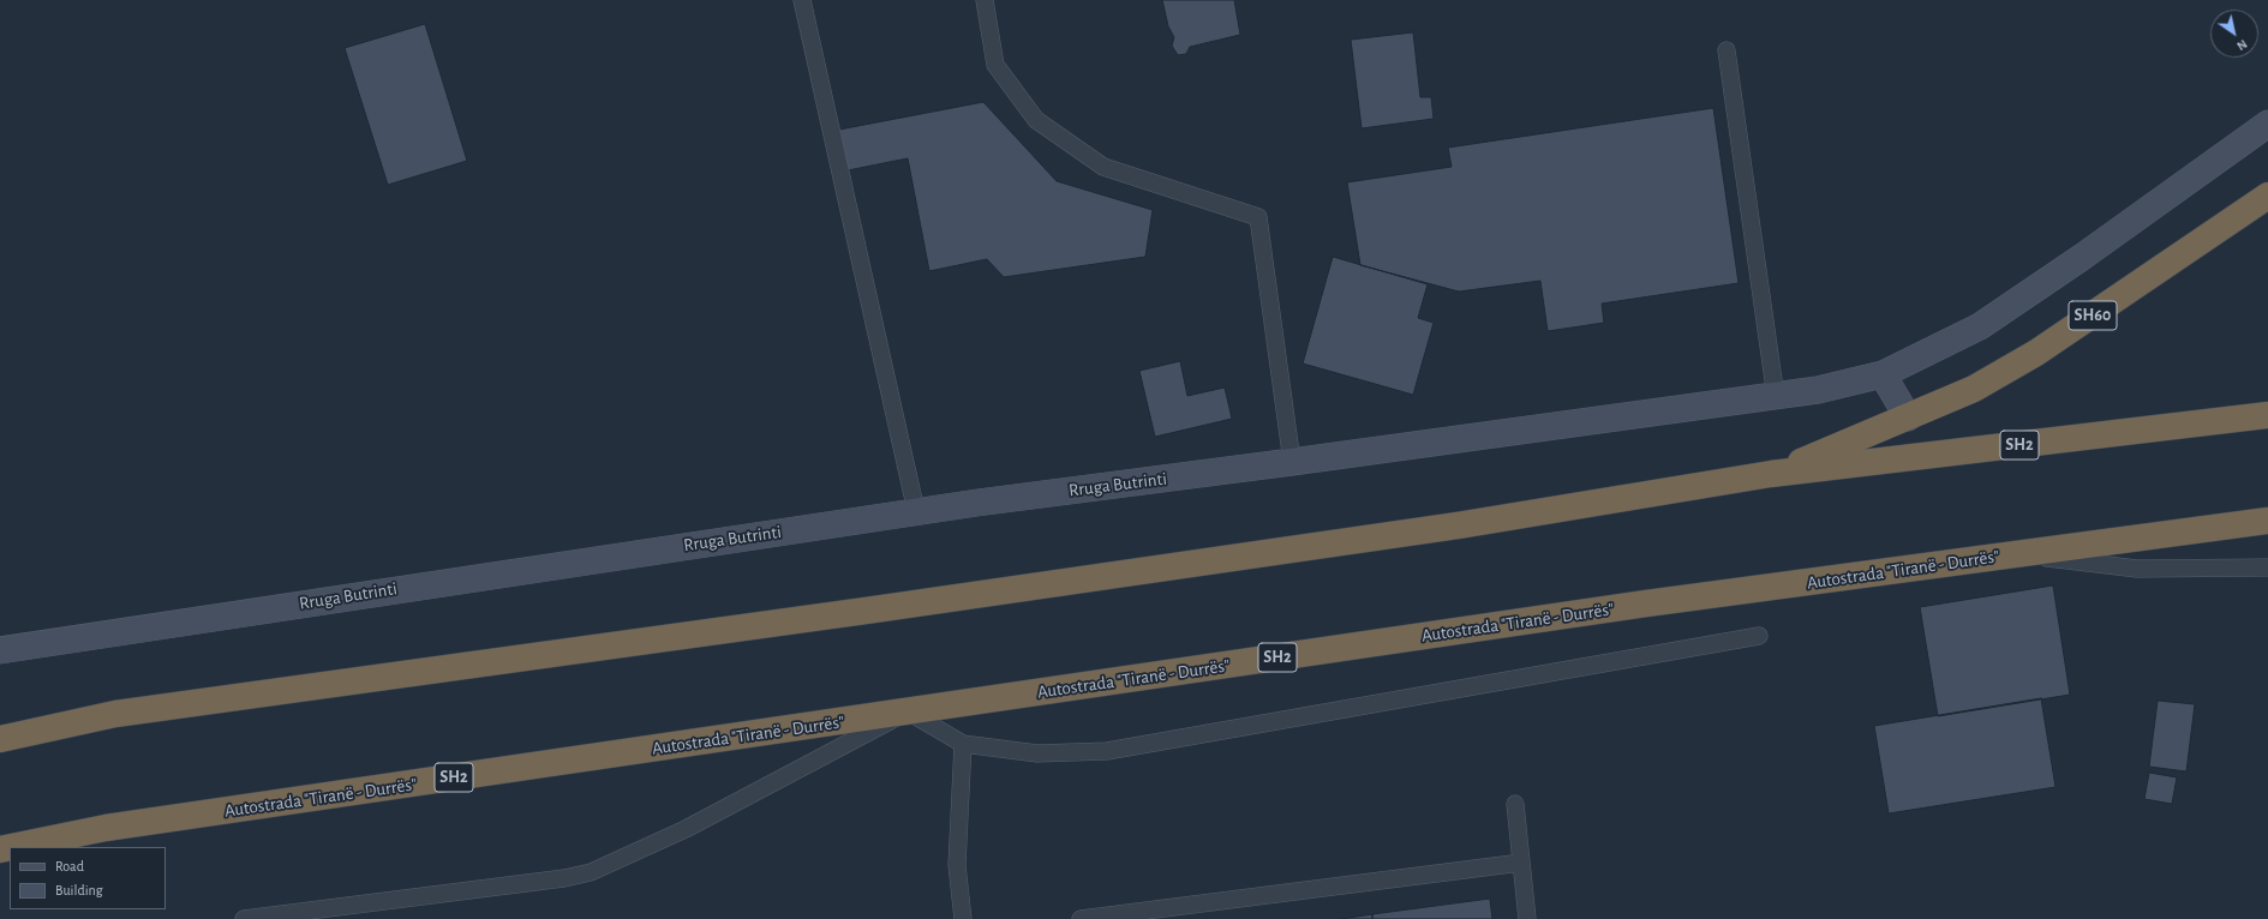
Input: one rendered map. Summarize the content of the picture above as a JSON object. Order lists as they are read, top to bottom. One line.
{"streets":{"highway":["SH60","SH2","Autostrada \"Tiranë - Durrës\""],"main road":["Rruga Butrinti"]},"legend":["Road","Building"],"north":"bottom right"}
